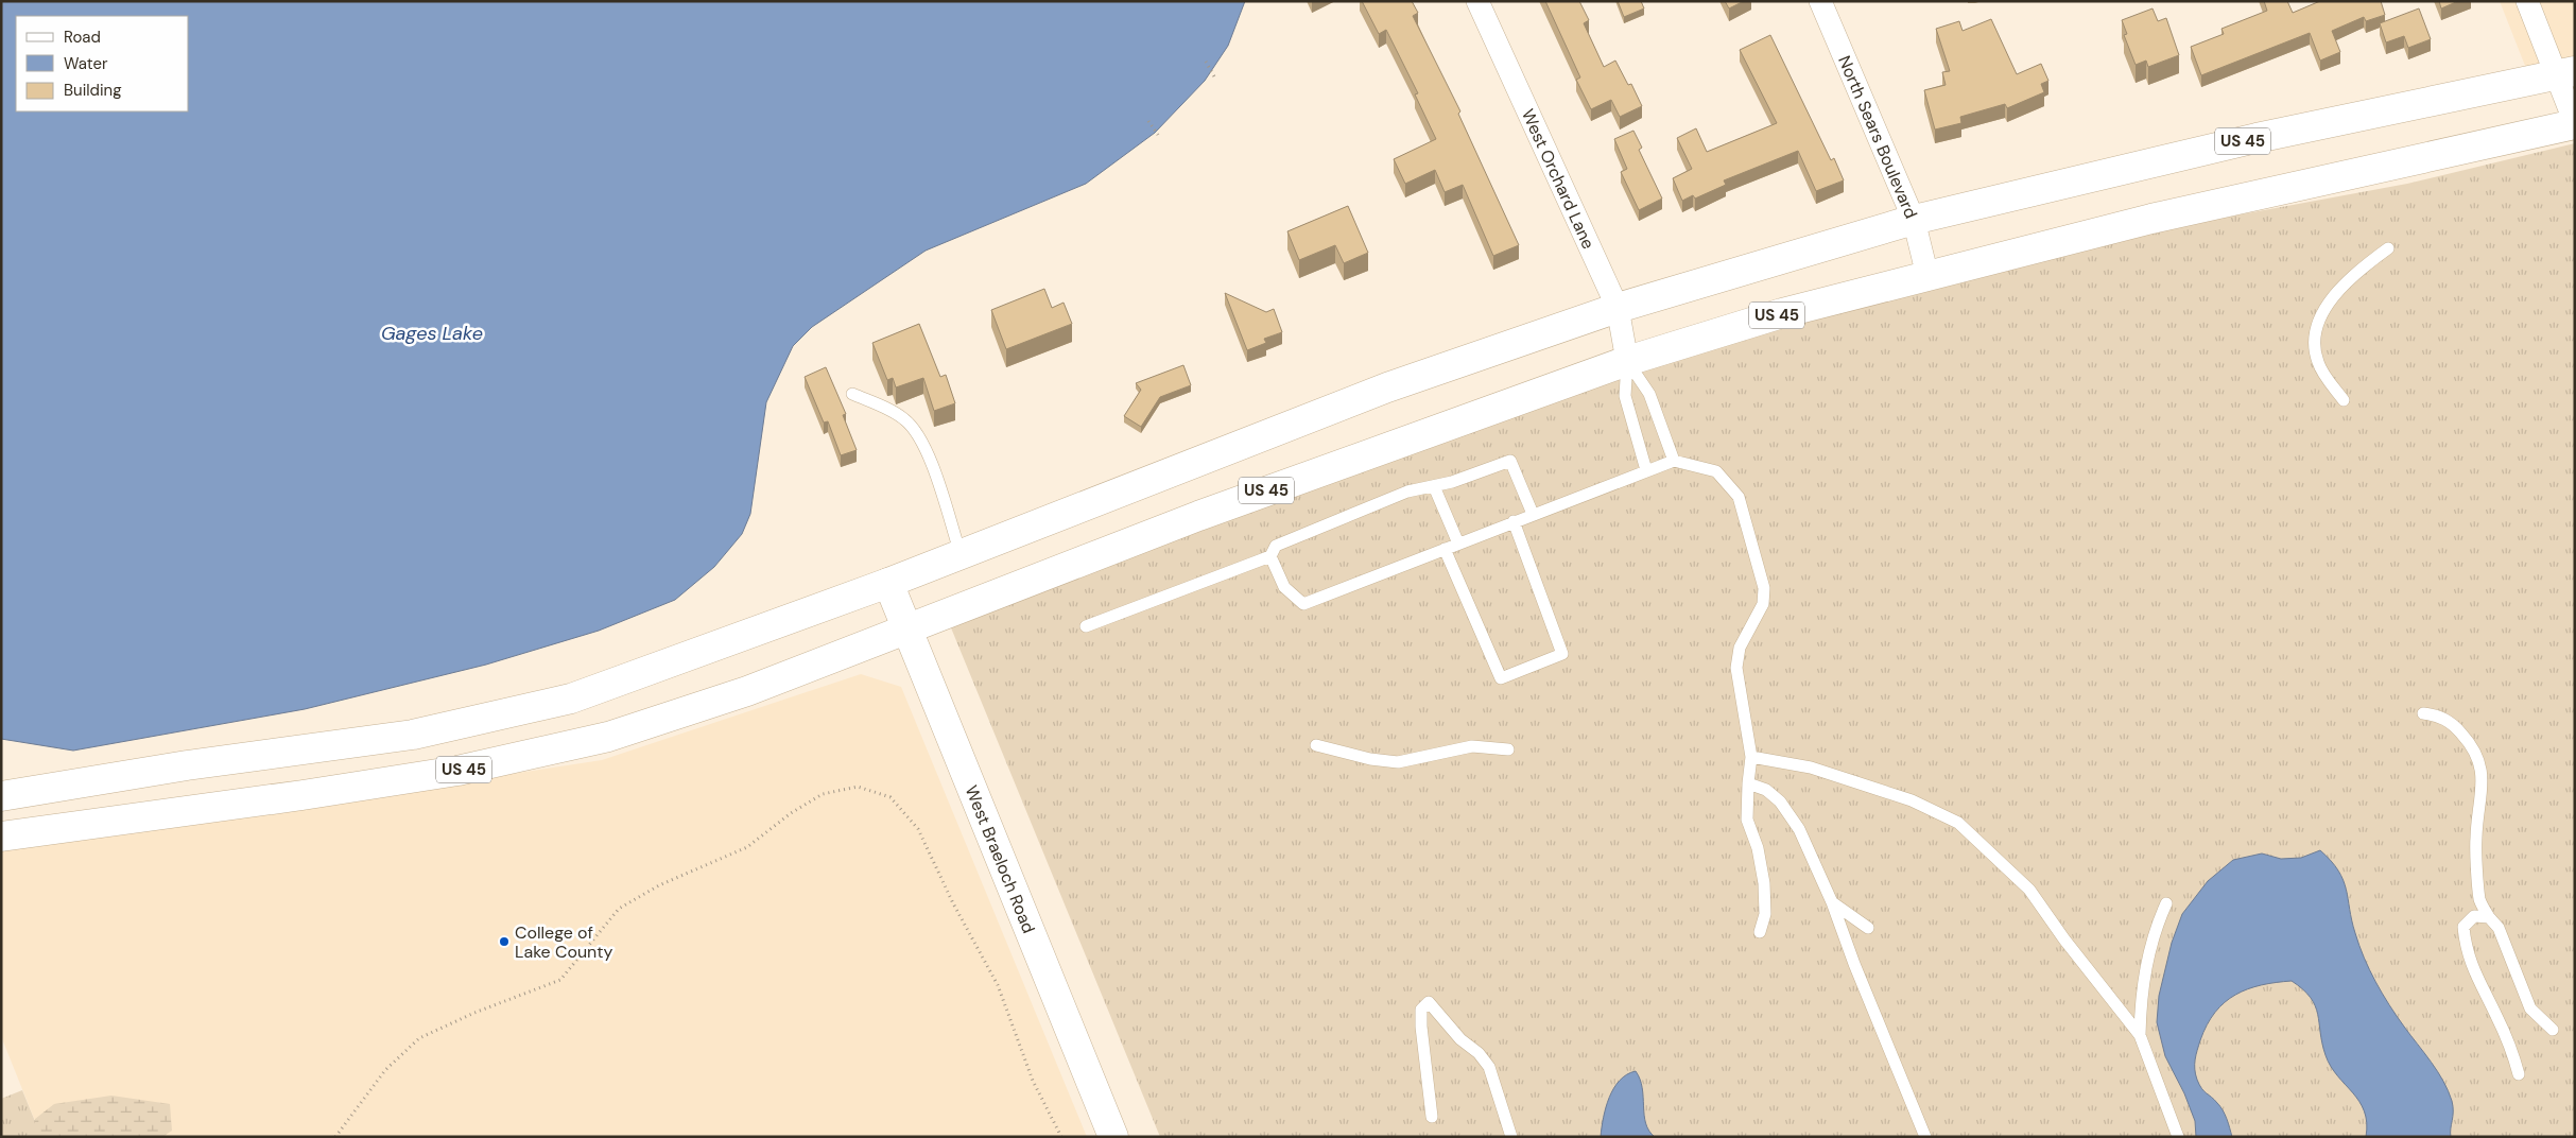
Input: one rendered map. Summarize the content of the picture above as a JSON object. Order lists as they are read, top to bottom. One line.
{"streets":{"main road":["US 45","West Braeloch Road"],"street":["North Sears Boulevard","West Orchard Lane"]},"crossings":[["North Sears Boulevard","US 45"],["US 45","West Orchard Lane"],["US 45","West Braeloch Road"]],"water":["Gages Lake"],"places":["College of Lake County"],"legend":["Road","Water","Building"]}
